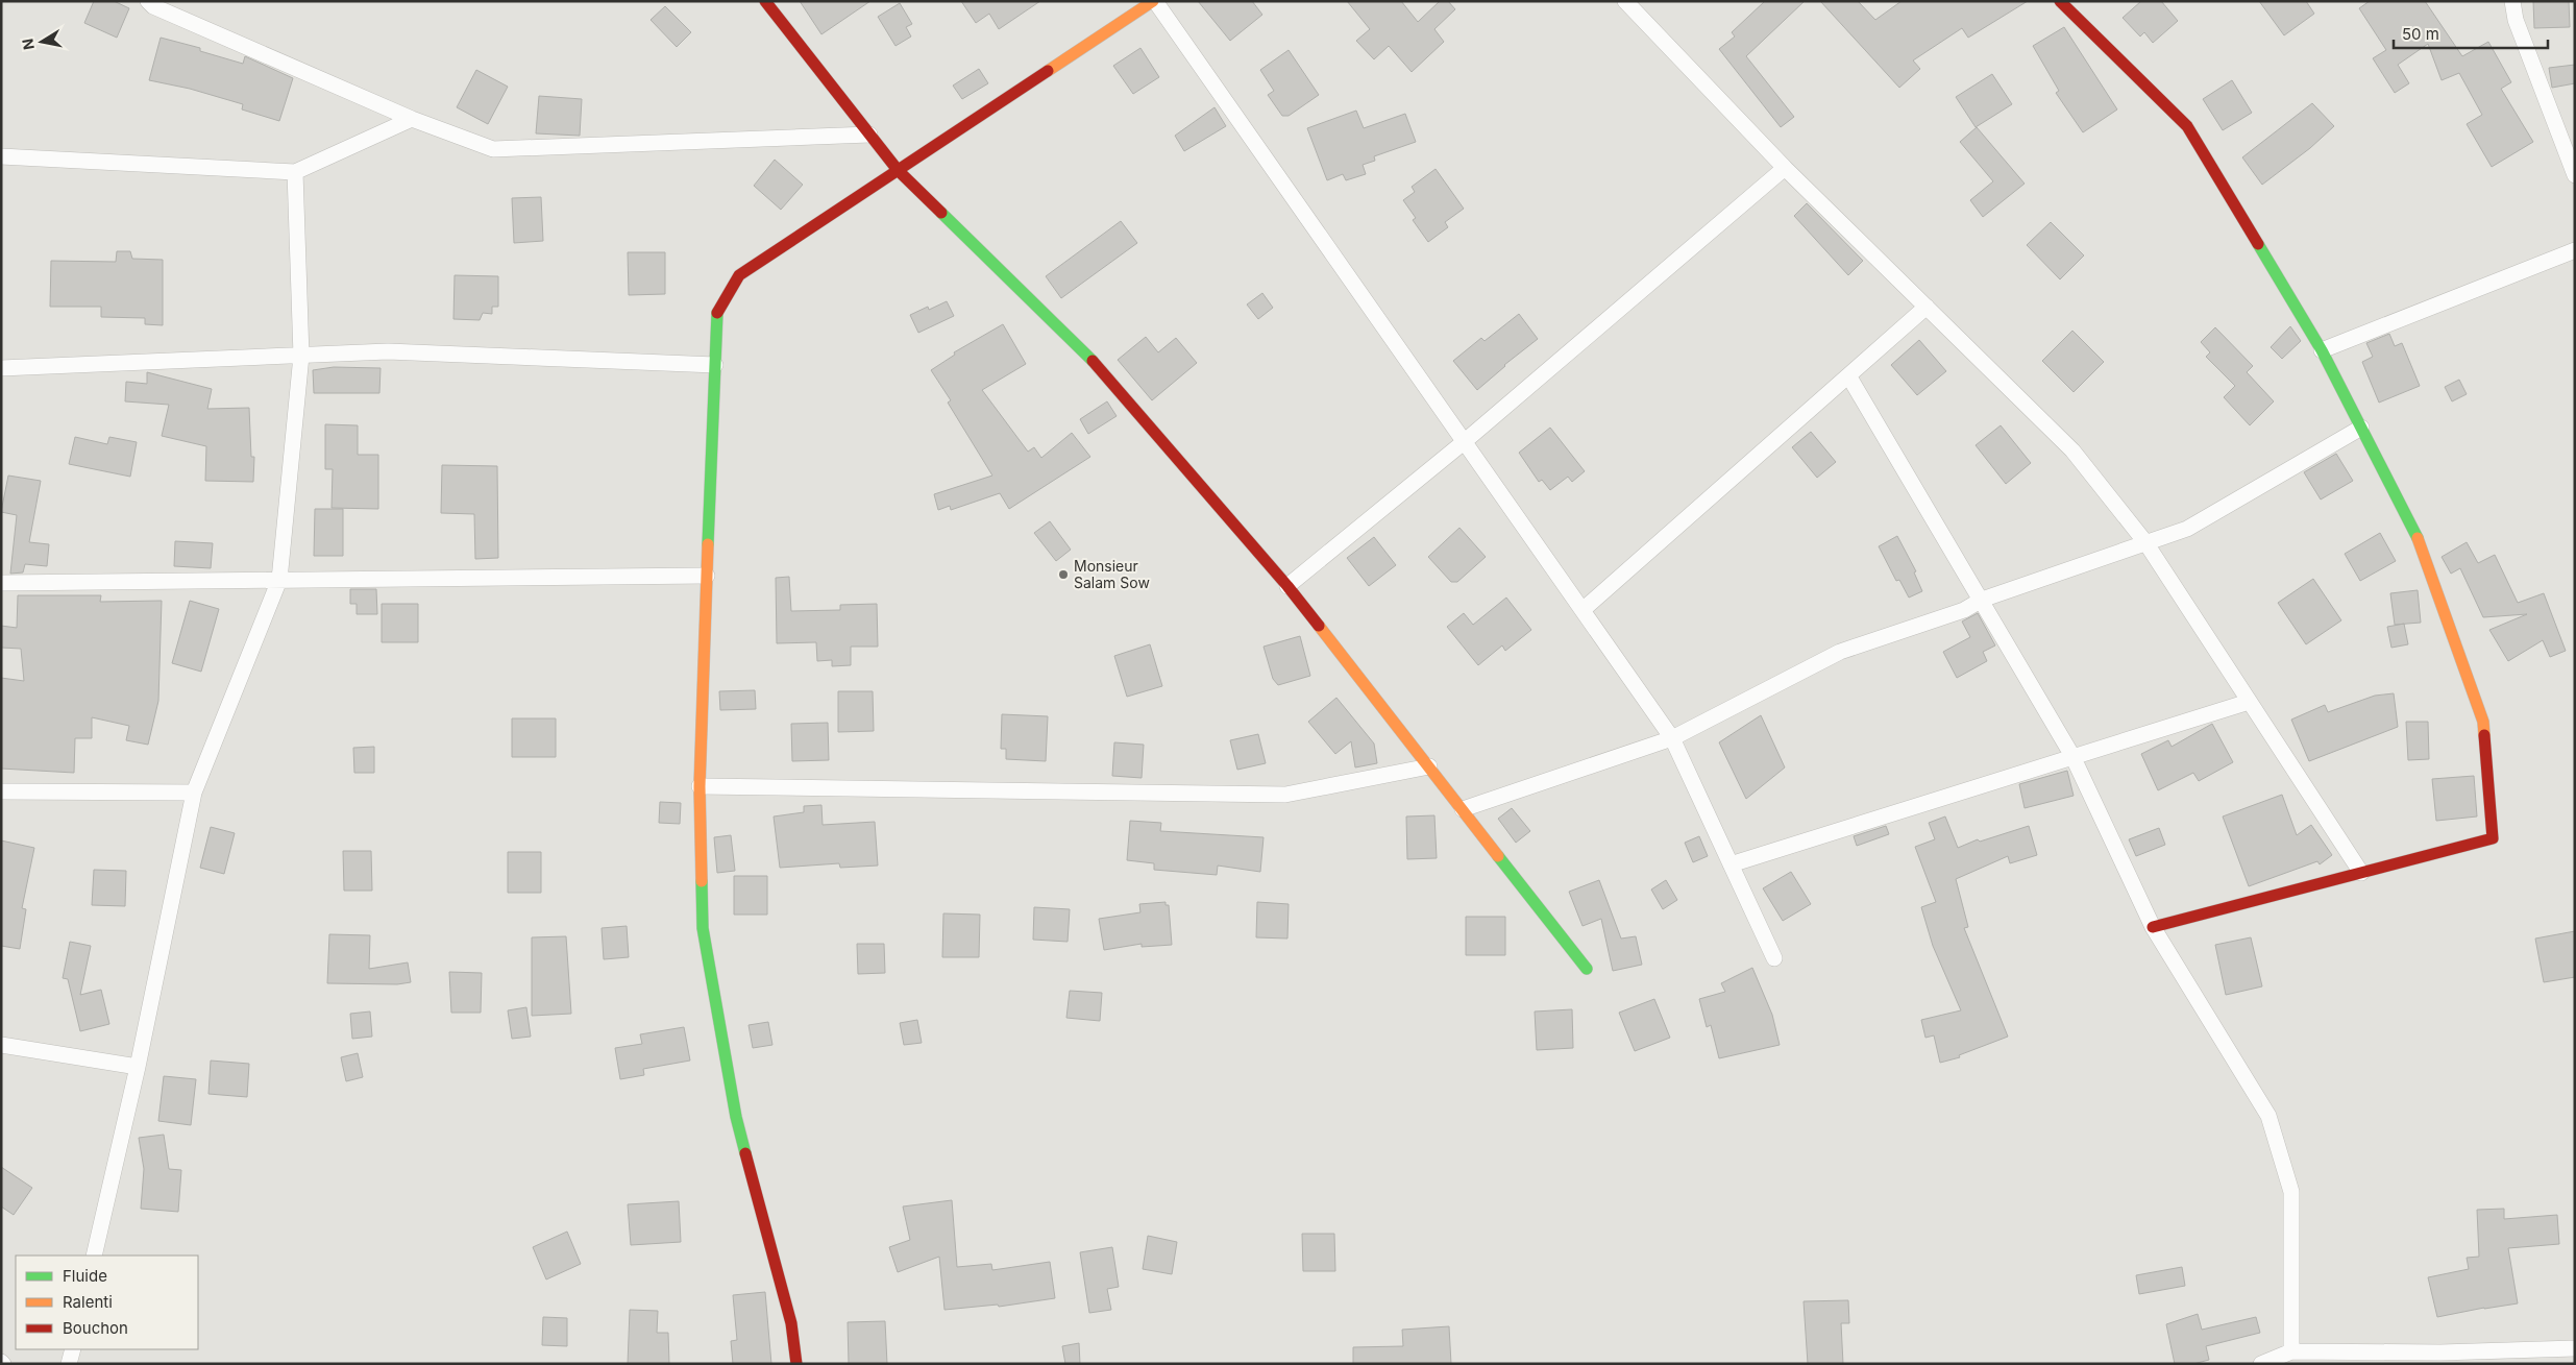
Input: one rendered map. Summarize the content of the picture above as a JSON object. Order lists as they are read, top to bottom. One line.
{"places":["Monsieur Salam Sow"],"legend":["Fluide","Ralenti","Bouchon"],"scale_bar":"50 m","north":"left"}
